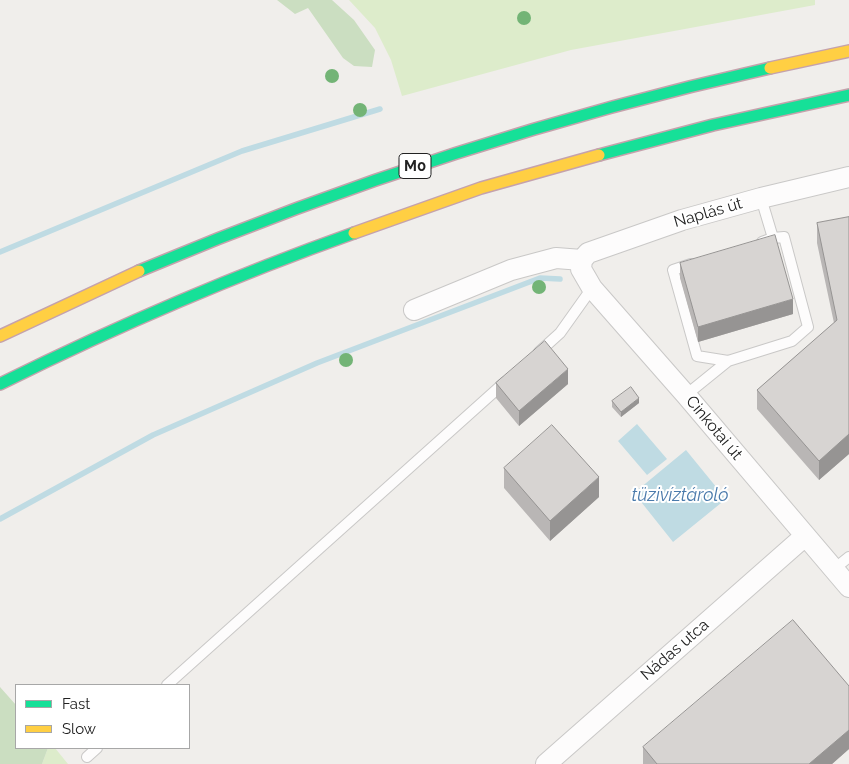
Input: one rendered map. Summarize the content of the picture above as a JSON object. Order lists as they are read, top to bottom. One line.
{"streets":{"highway":["M0"],"street":["Naplás út","Cinkotai út","Nádas utca"]},"crossings":[["Naplás út","Cinkotai út"],["Cinkotai út","Nádas utca"]],"water":["tüzivíztároló"],"legend":["Fast","Slow"]}
